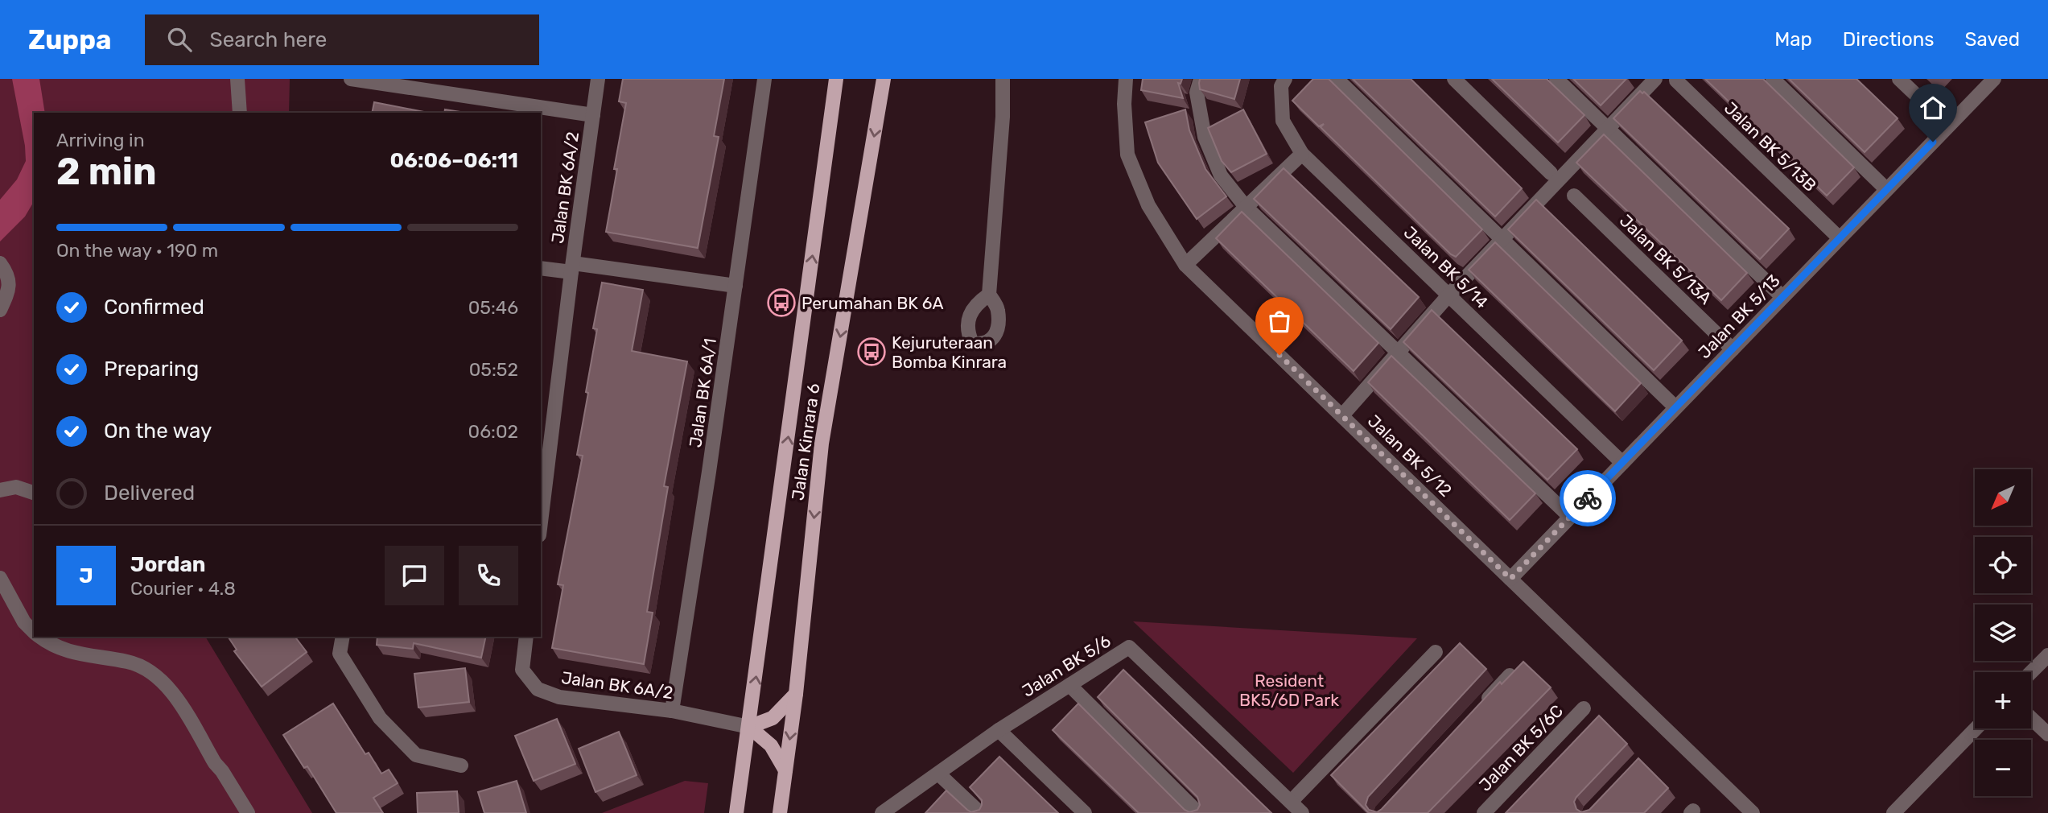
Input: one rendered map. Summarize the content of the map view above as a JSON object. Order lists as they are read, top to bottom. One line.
{"streets":{"main road":["Jalan Kinrara 6"],"street":["Jalan BK 5/13B","Jalan BK 6A/2","Jalan BK 5/13A","Jalan BK 5/14","Jalan BK 5/13","Jalan BK 6A/1","Jalan BK 5/12","Jalan BK 5/6","Jalan BK 5/6C"]},"crossings":[["Jalan BK 5/13B","Jalan BK 5/13"],["Jalan BK 6A/2","Jalan BK 6A/1"],["Jalan BK 6A/2","Jalan Kinrara 6"],["Jalan BK 5/13A","Jalan BK 5/13"],["Jalan BK 5/14","Jalan BK 5/13"],["Jalan BK 5/13","Jalan BK 5/12"]],"parks":["Resident BK5/6D Park"],"places":{"bus stop":["Perumahan BK 6A","Kejuruteraan Bomba Kinrara"]},"north":"bottom left","page":{"header":"Zuppa","search":"Search here","nav":["Map","Directions","Saved"],"heading":["2 min","Arriving in","06:06–06:11"],"panel":["Jordan","Courier · 4.8"],"bar":"On the way · 190 m","list":[["Confirmed","05:46"],["Preparing","05:52"],["On the way","06:02"],"Delivered"],"map_buttons":["+","−"],"round":"J"}}
